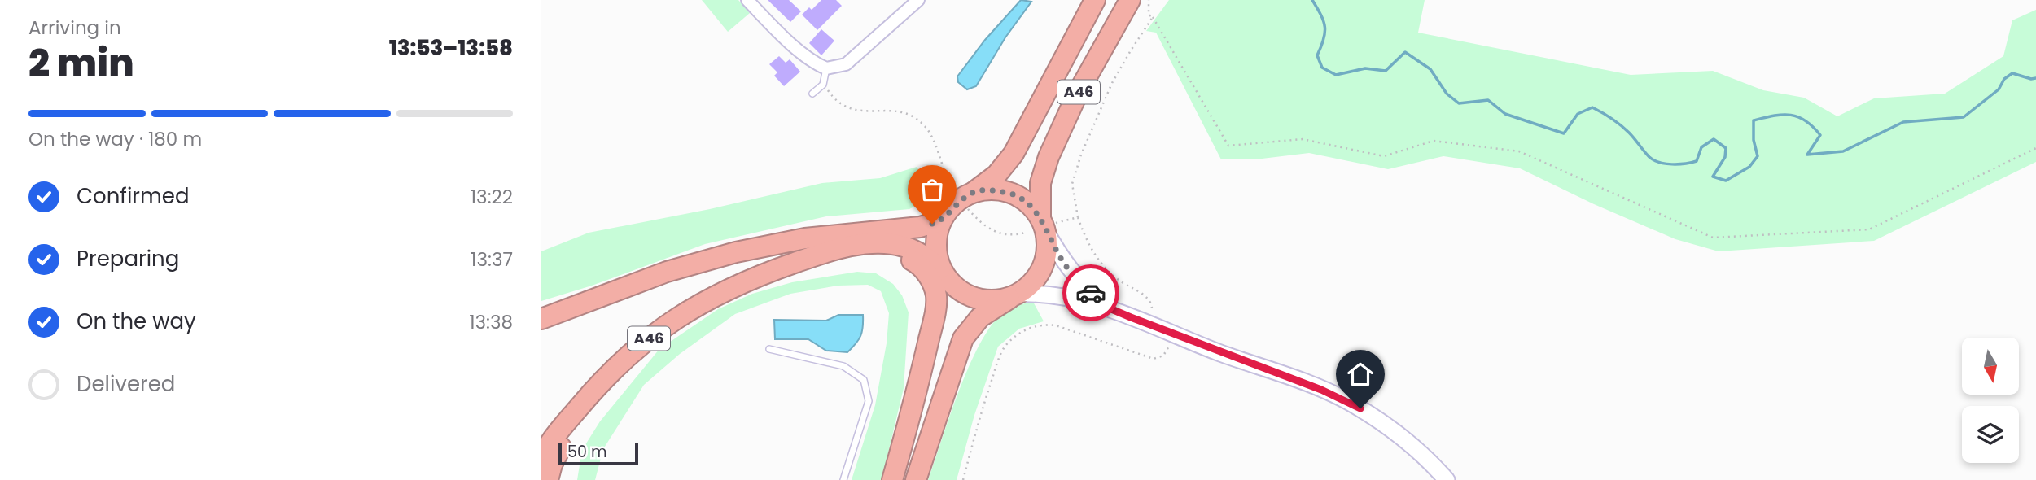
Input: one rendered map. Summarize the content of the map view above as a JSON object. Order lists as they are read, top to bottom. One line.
{"streets":{"highway":["A46"]},"scale_bar":"50 m","north":"bottom","page":{"heading":["2 min","Arriving in","13:53–13:58"],"bar":"On the way · 180 m","list":[["Confirmed","13:22"],["Preparing","13:37"],["On the way","13:38"],"Delivered"],"scale":"50 m"}}
